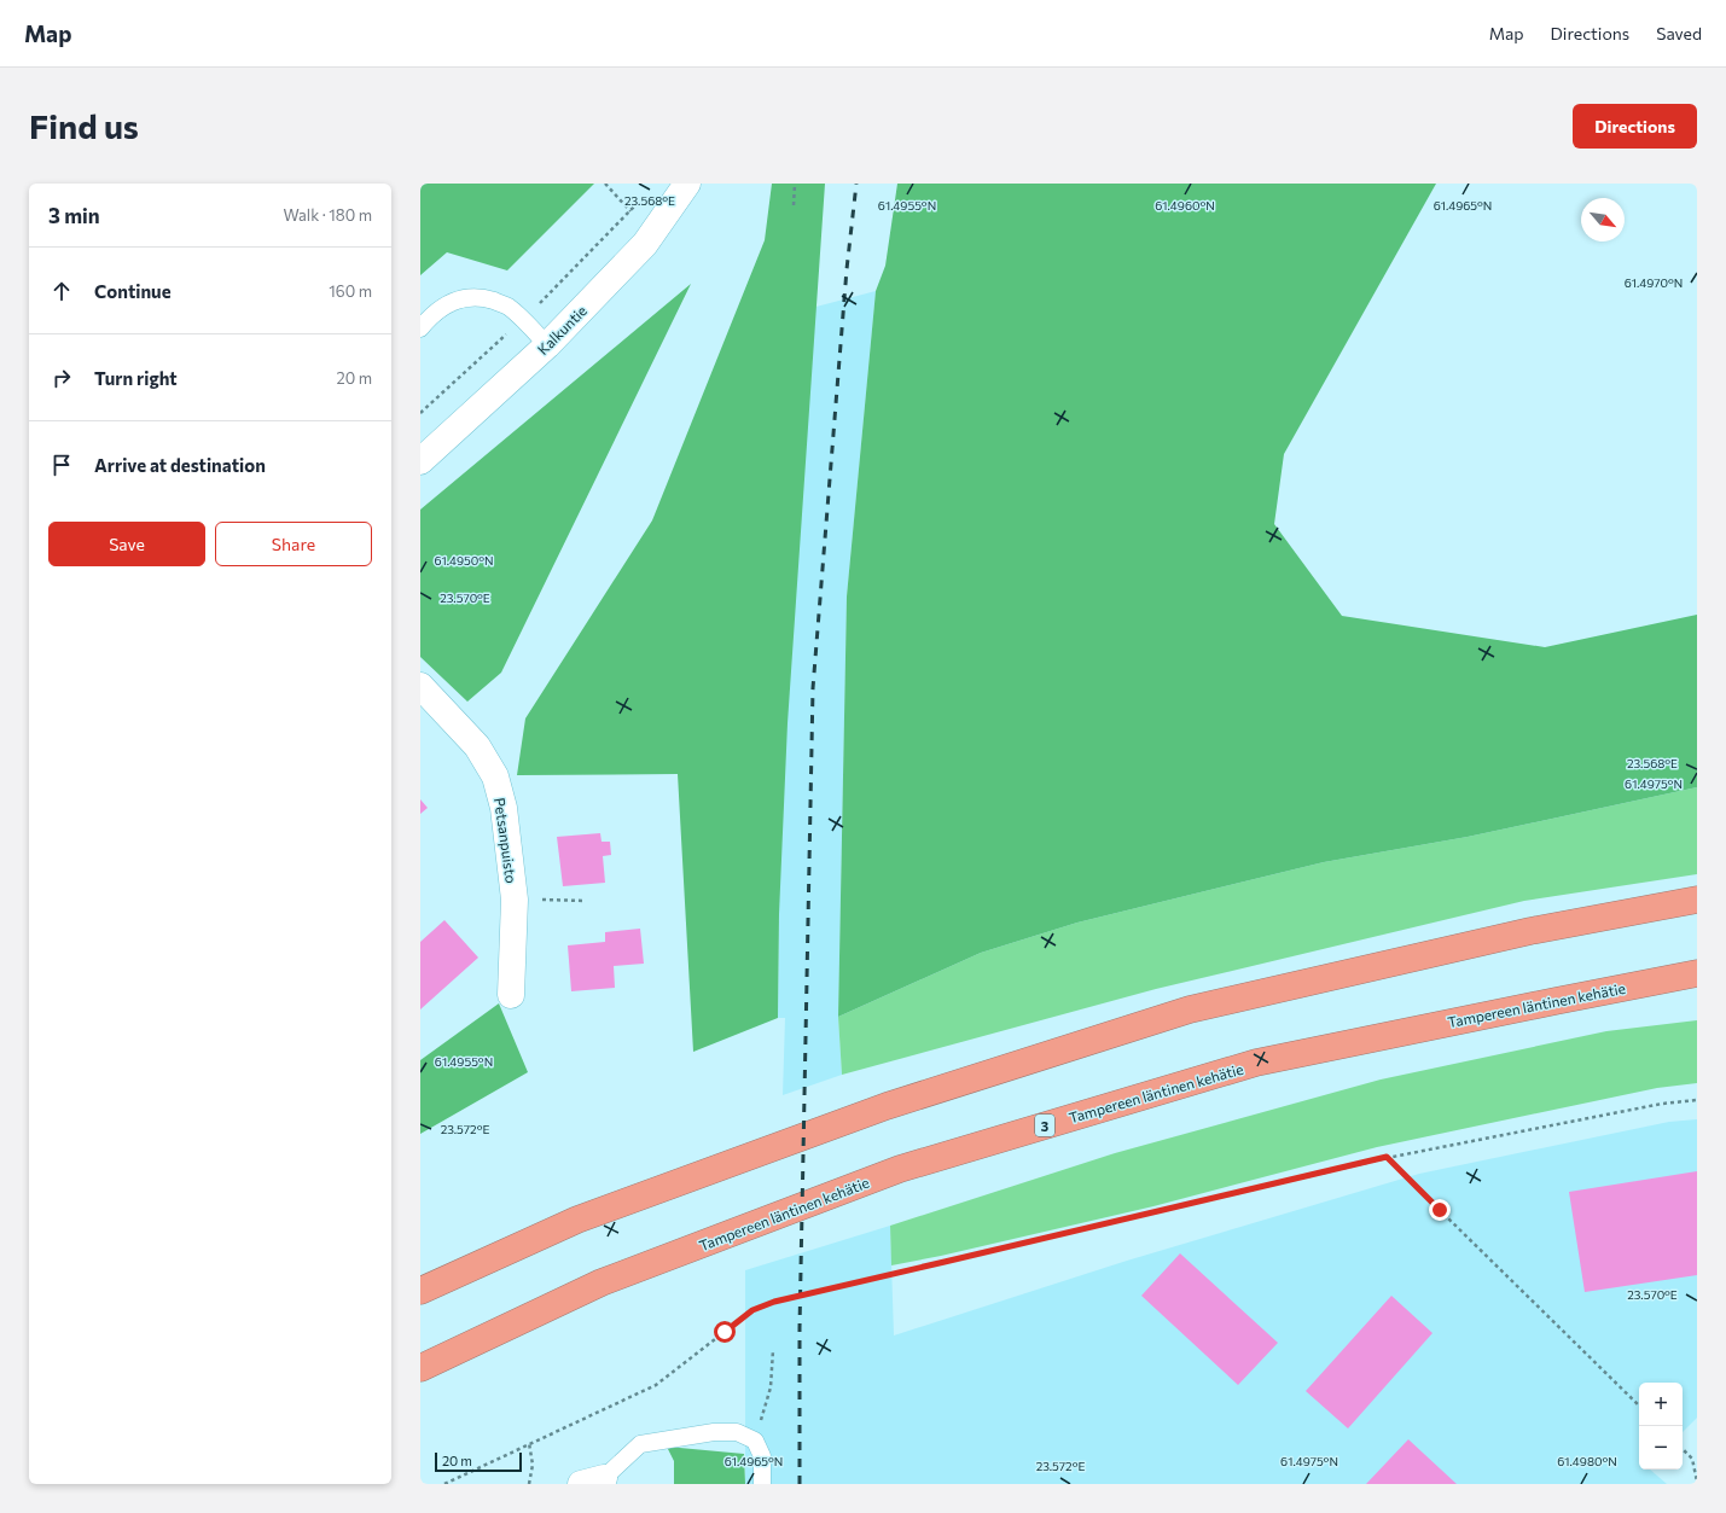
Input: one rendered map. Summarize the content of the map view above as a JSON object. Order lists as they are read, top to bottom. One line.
{"streets":{"highway":["Tampereen läntinen kehätie","3"],"street":["Kalkuntie","Petsanpuisto"]},"scale_bar":"20 m","north":"bottom right","page":{"header":"Map","nav":["Map","Directions","Saved"],"buttons":["Directions",["Save","Share"]],"title":"Find us","heading":["3 min","Walk · 180 m"],"list":[["Continue","160 m"],["Turn right","20 m"],"Arrive at destination"],"map_buttons":["+","−"],"scale":"20 m"},"coordinates":["23.568°E","61.4955°N","61.4960°N","61.4965°N","61.4970°N","61.4950°N","23.570°E","61.4975°N","23.572°E","61.4980°N"]}
